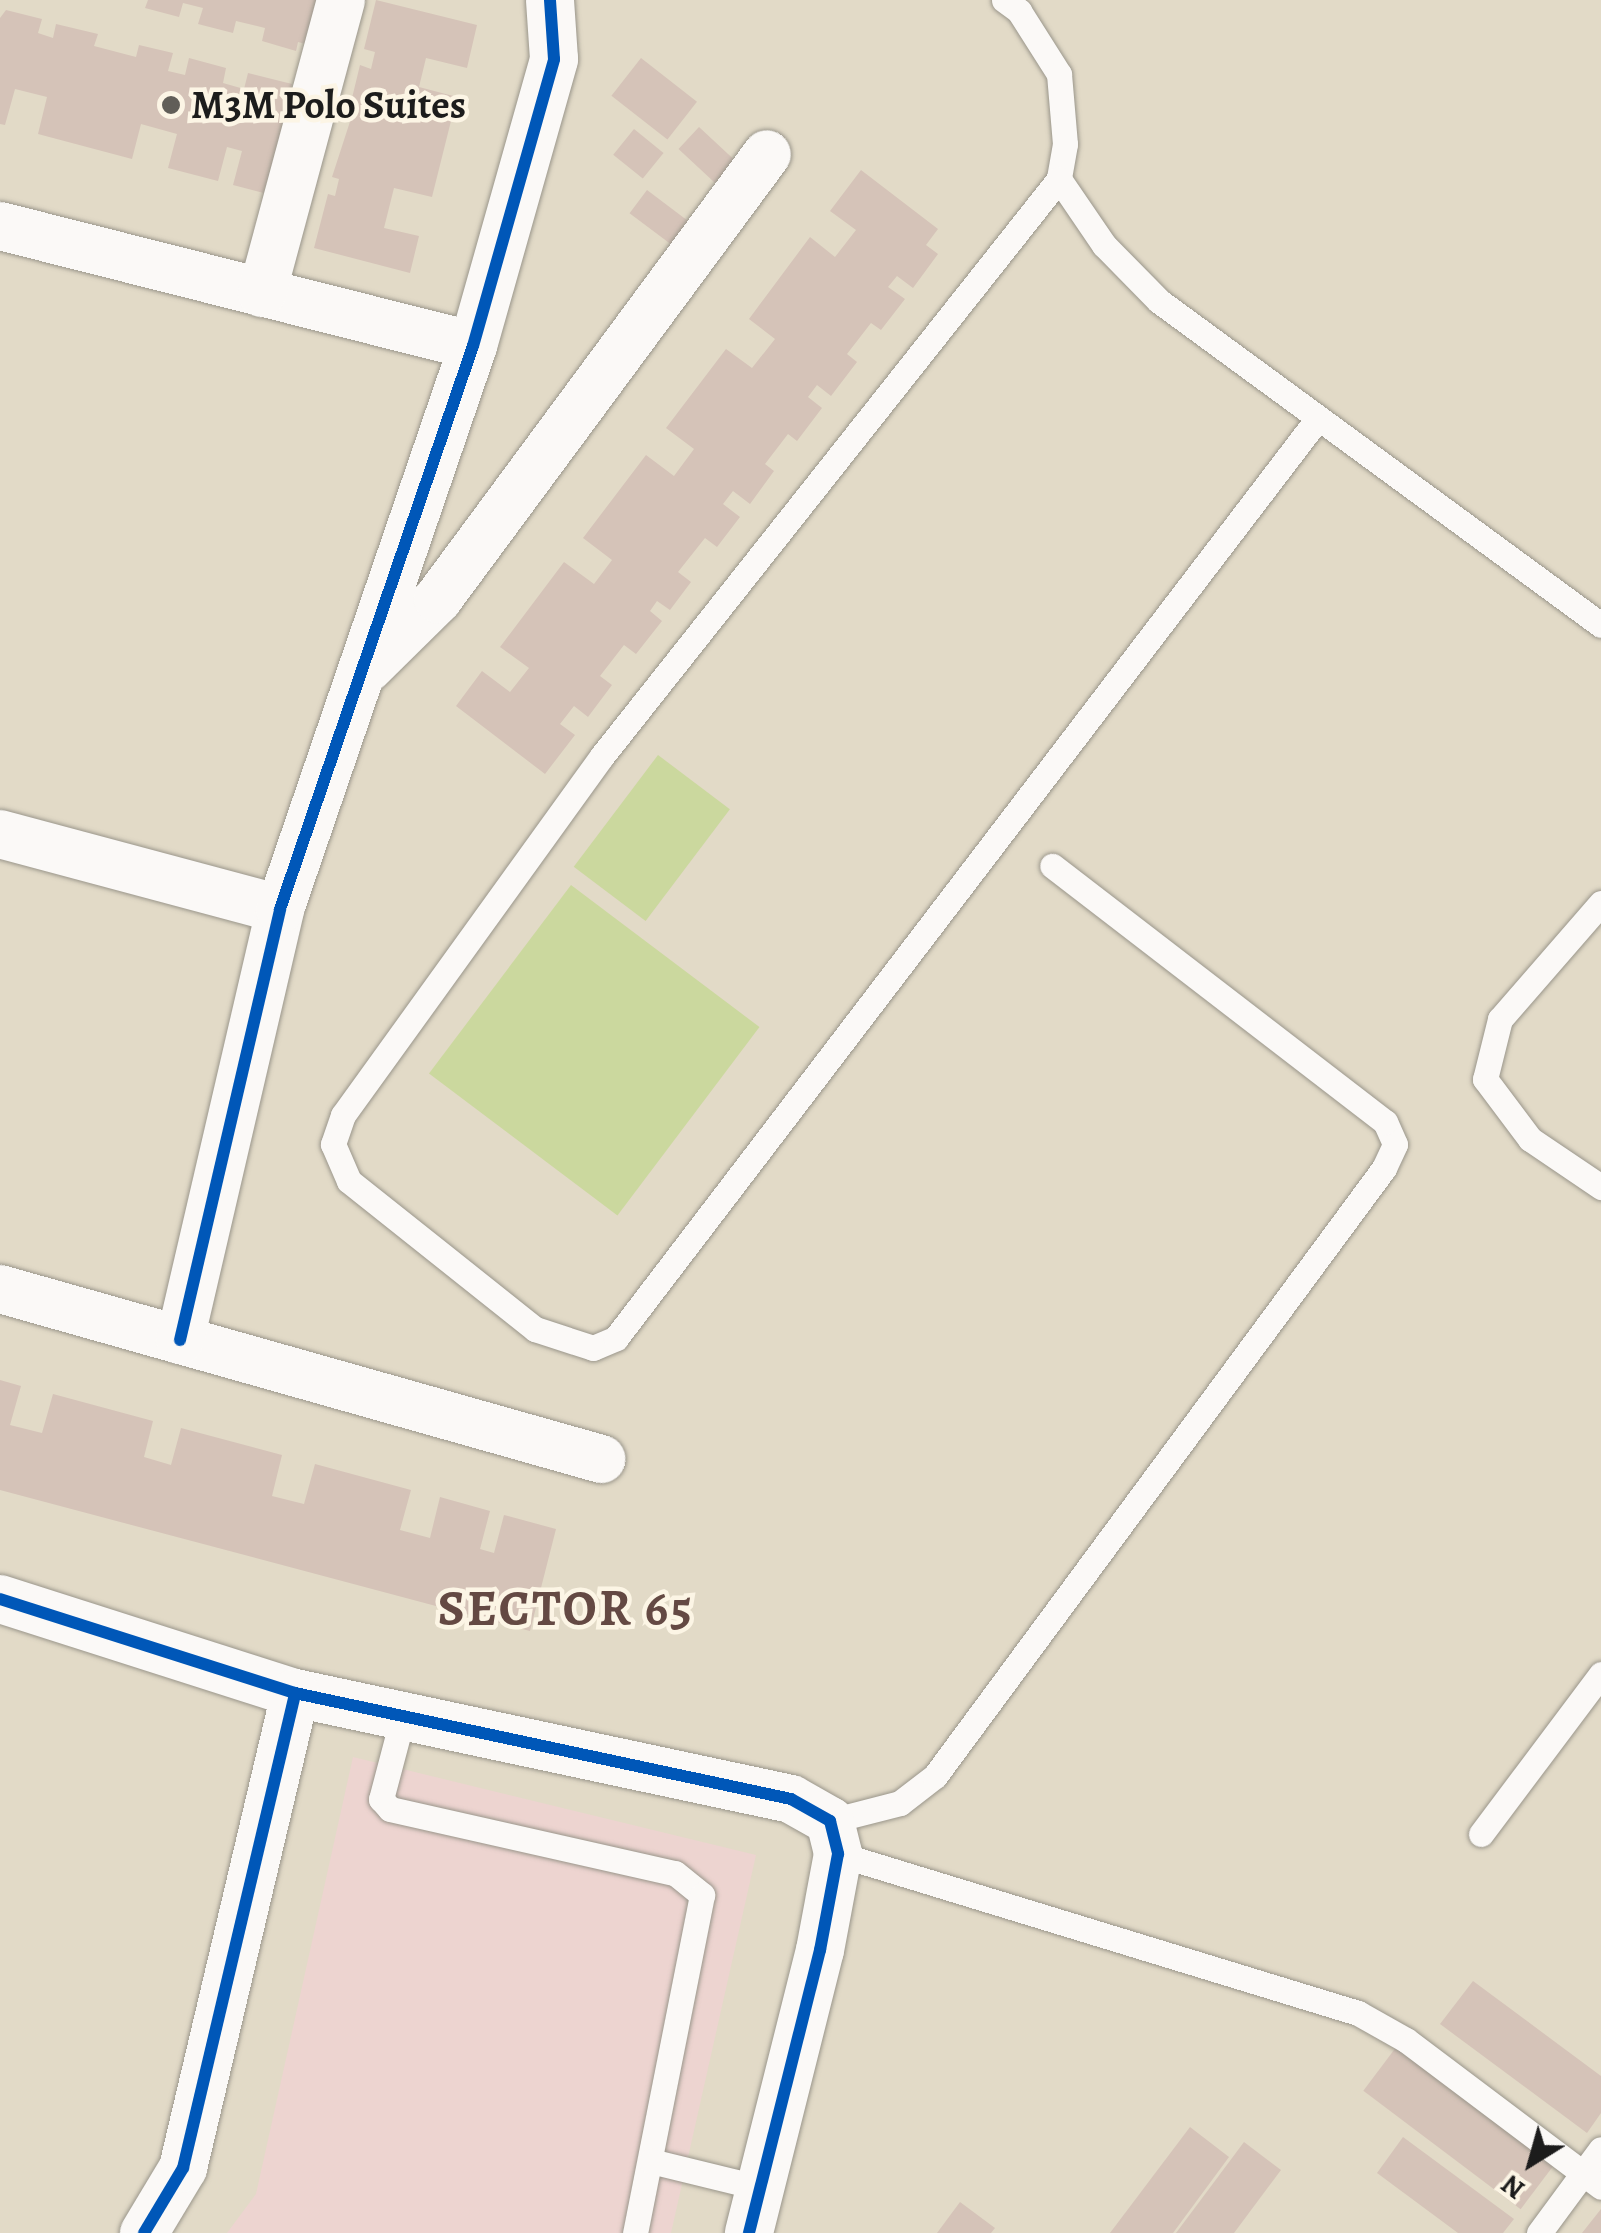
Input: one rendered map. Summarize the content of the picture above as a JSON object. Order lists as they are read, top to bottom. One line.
{"districts":["SECTOR 65"],"places":["M3M Polo Suites"],"north":"bottom left"}
